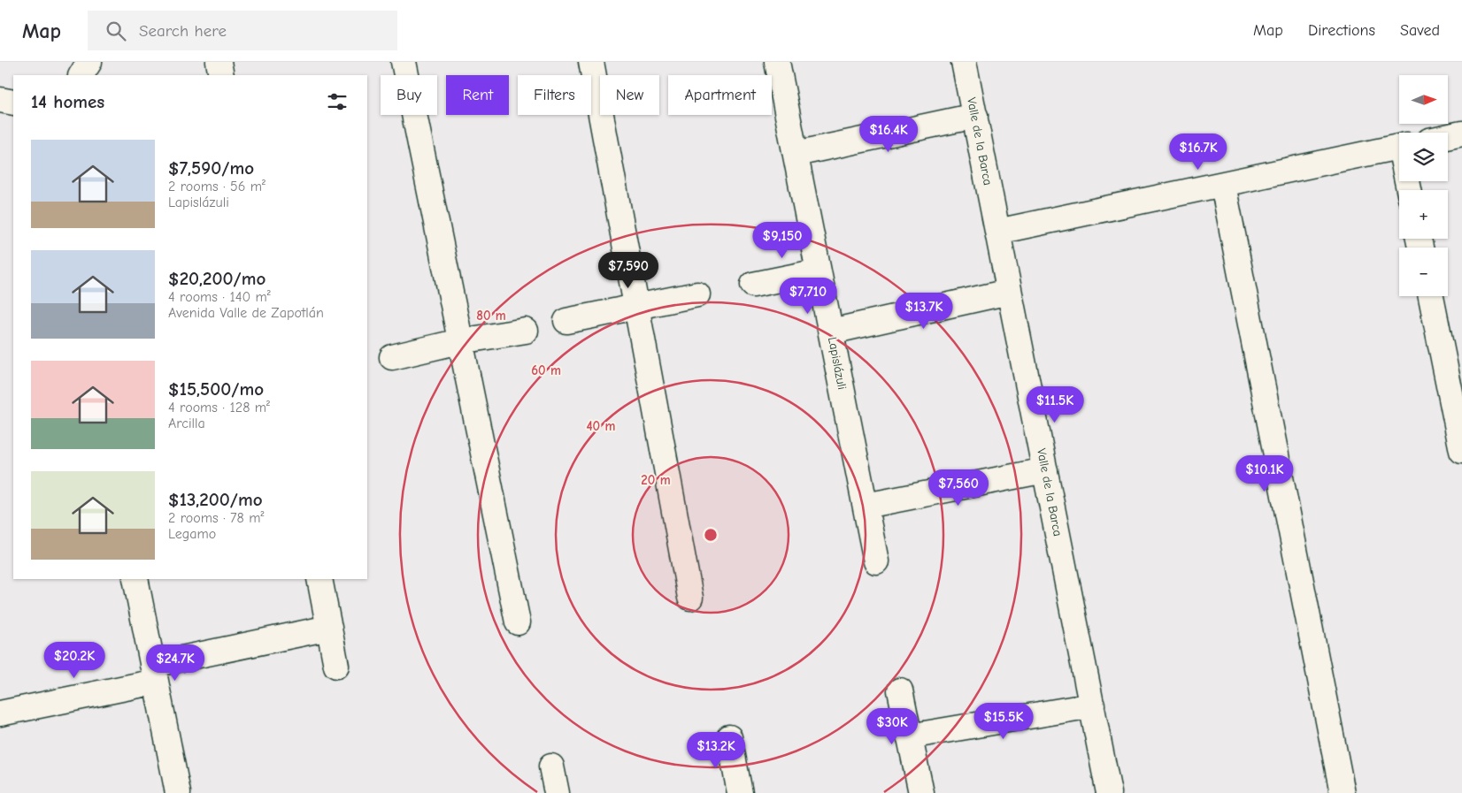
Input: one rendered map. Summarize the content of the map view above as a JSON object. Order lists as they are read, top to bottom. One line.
{"streets":{"street":["Valle de la Barca","Lapislázuli"]},"north":"right","page":{"header":"Map","search":"Search here","nav":["Map","Directions","Saved"],"map_buttons":["+","−"],"chip":["Buy","Rent","Filters","New","Apartment"],"heading":"14 homes","price":["$16.4K","$16.7K","$9,150","$7,590","$7,710","$13.7K","$11.5K","$10.1K","$7,560","$20.2K","$24.7K","$15.5K","$30K","$13.2K"],"list":[{"name":"$7,590/mo","note":"2 rooms · 56 m² · Lapislázuli"},{"name":"$20,200/mo","note":"4 rooms · 140 m² · Avenida Valle de Zapotlán"},{"name":"$15,500/mo","note":"4 rooms · 128 m² · Arcilla"},{"name":"$13,200/mo","note":"2 rooms · 78 m² · Legamo"}]},"rings":["80 m","60 m","40 m","20 m"]}
